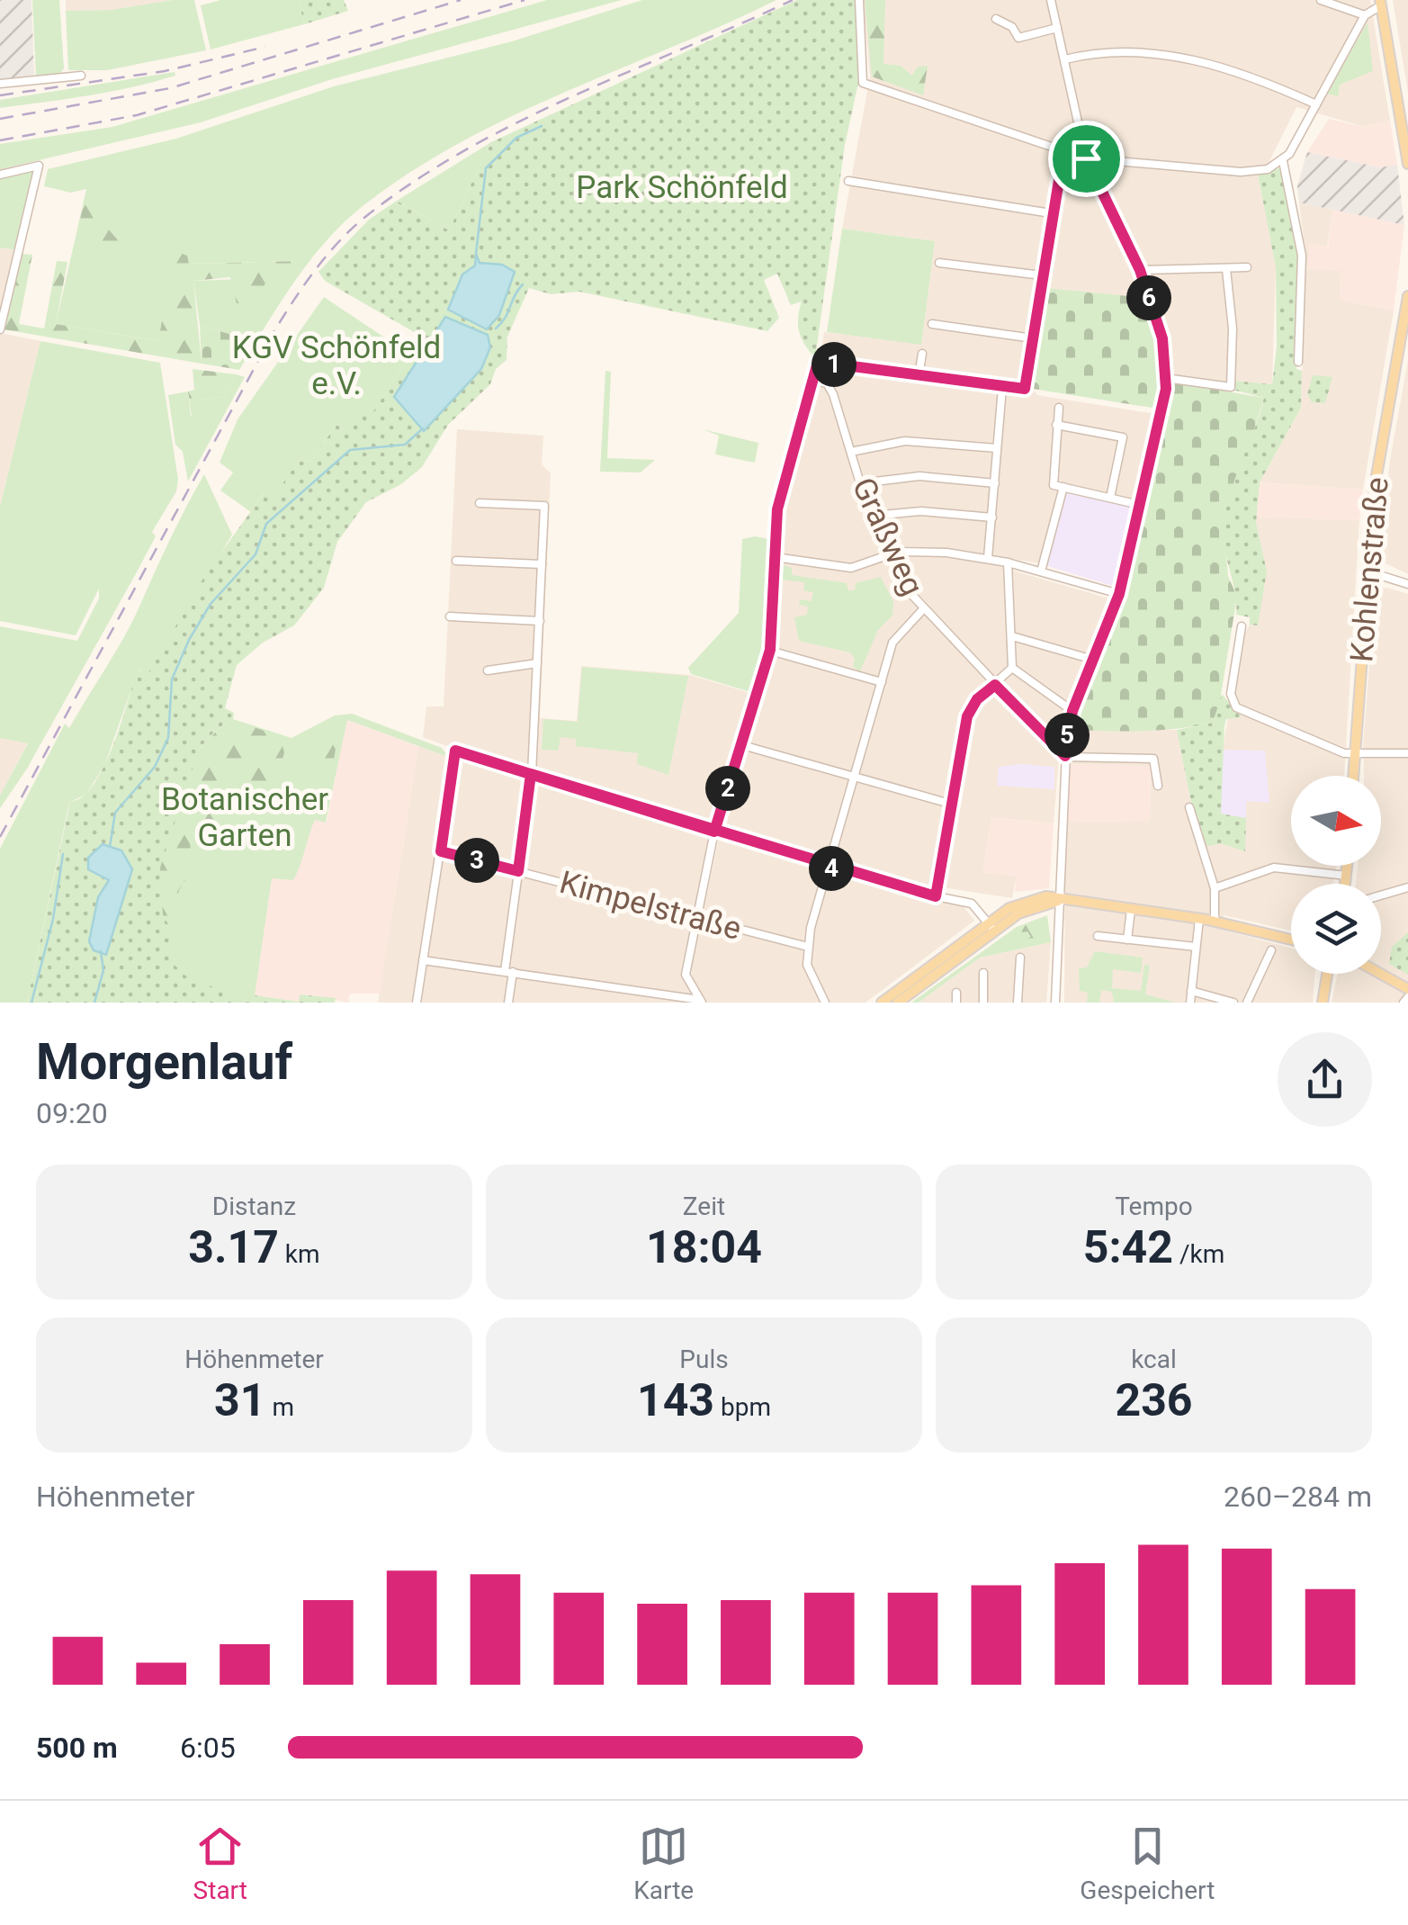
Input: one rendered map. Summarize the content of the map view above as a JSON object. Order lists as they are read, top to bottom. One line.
{"streets":{"main road":["Kohlenstraße"],"street":["Graßweg","Kimpelstraße"]},"parks":["Park Schönfeld","KGV Schönfeld e.V.","Botanischer Garten"],"north":"right","page":{"pins":["6","1","5","2","3","4"],"heading":["Morgenlauf","09:20"],"stats":[["Distanz","3.17 km"],["Zeit","18:04"],["Tempo","5:42 /km"],["Höhenmeter","31 m"],["Puls","143 bpm"],["kcal","236"]],"chart":["Höhenmeter","260–284 m"],"list":[{"name":"500 m","note":"6:05"}],"tabs":["Start","Karte","Gespeichert"]}}
